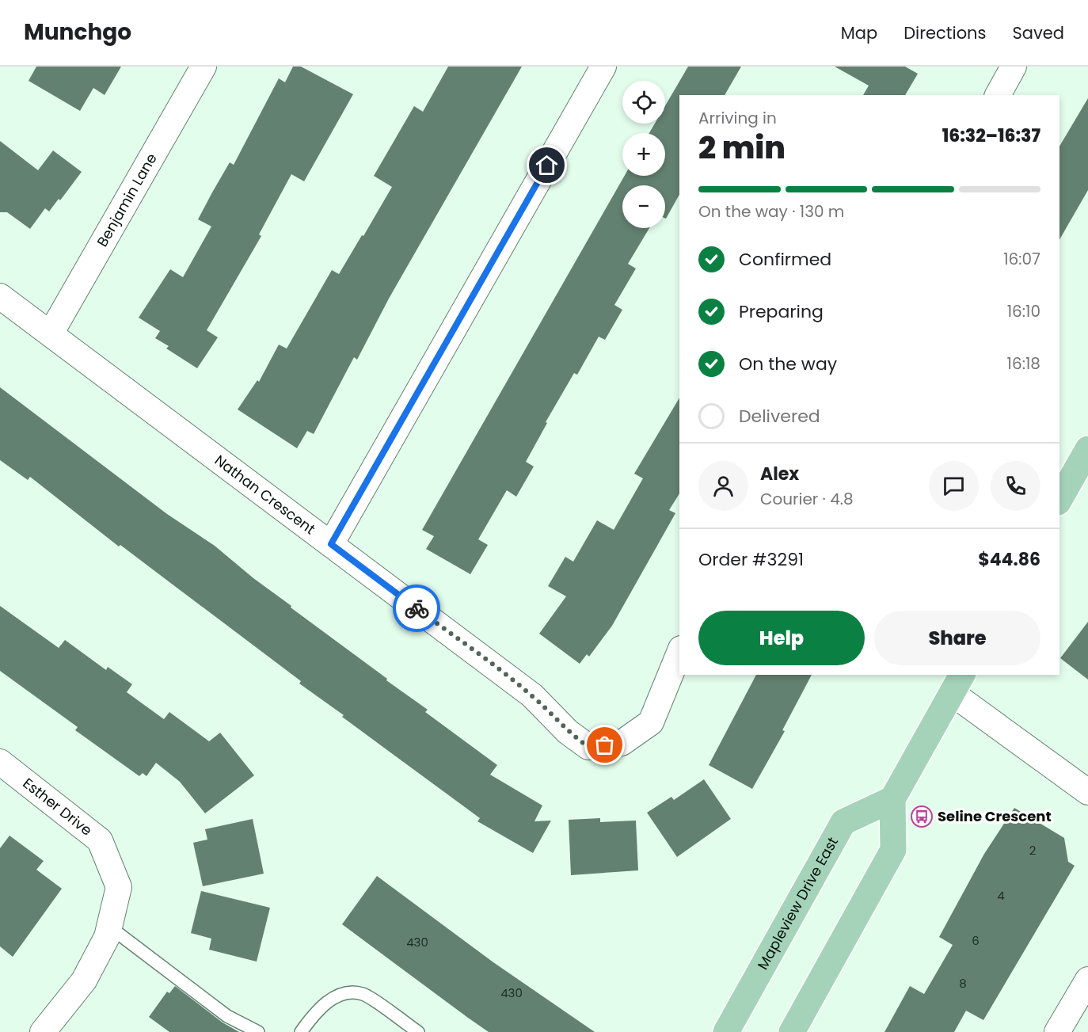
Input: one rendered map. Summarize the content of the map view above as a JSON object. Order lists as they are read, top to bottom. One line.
{"streets":{"main road":["Mapleview Drive East"],"street":["Benjamin Lane","Nathan Crescent","Esther Drive"]},"crossings":[["Benjamin Lane","Nathan Crescent"]],"places":{"bus stop":["Seline Crescent"]},"house_numbers":["2","4","6","430","8","430"],"page":{"header":"Munchgo","nav":["Map","Directions","Saved"],"map_buttons":["+","−"],"heading":["2 min","Arriving in","16:32–16:37"],"panel":["Alex","Courier · 4.8","Order #3291","$44.86"],"bar":"On the way · 130 m","list":[["Confirmed","16:07"],["Preparing","16:10"],["On the way","16:18"],"Delivered"],"buttons":["Help","Share"]}}
